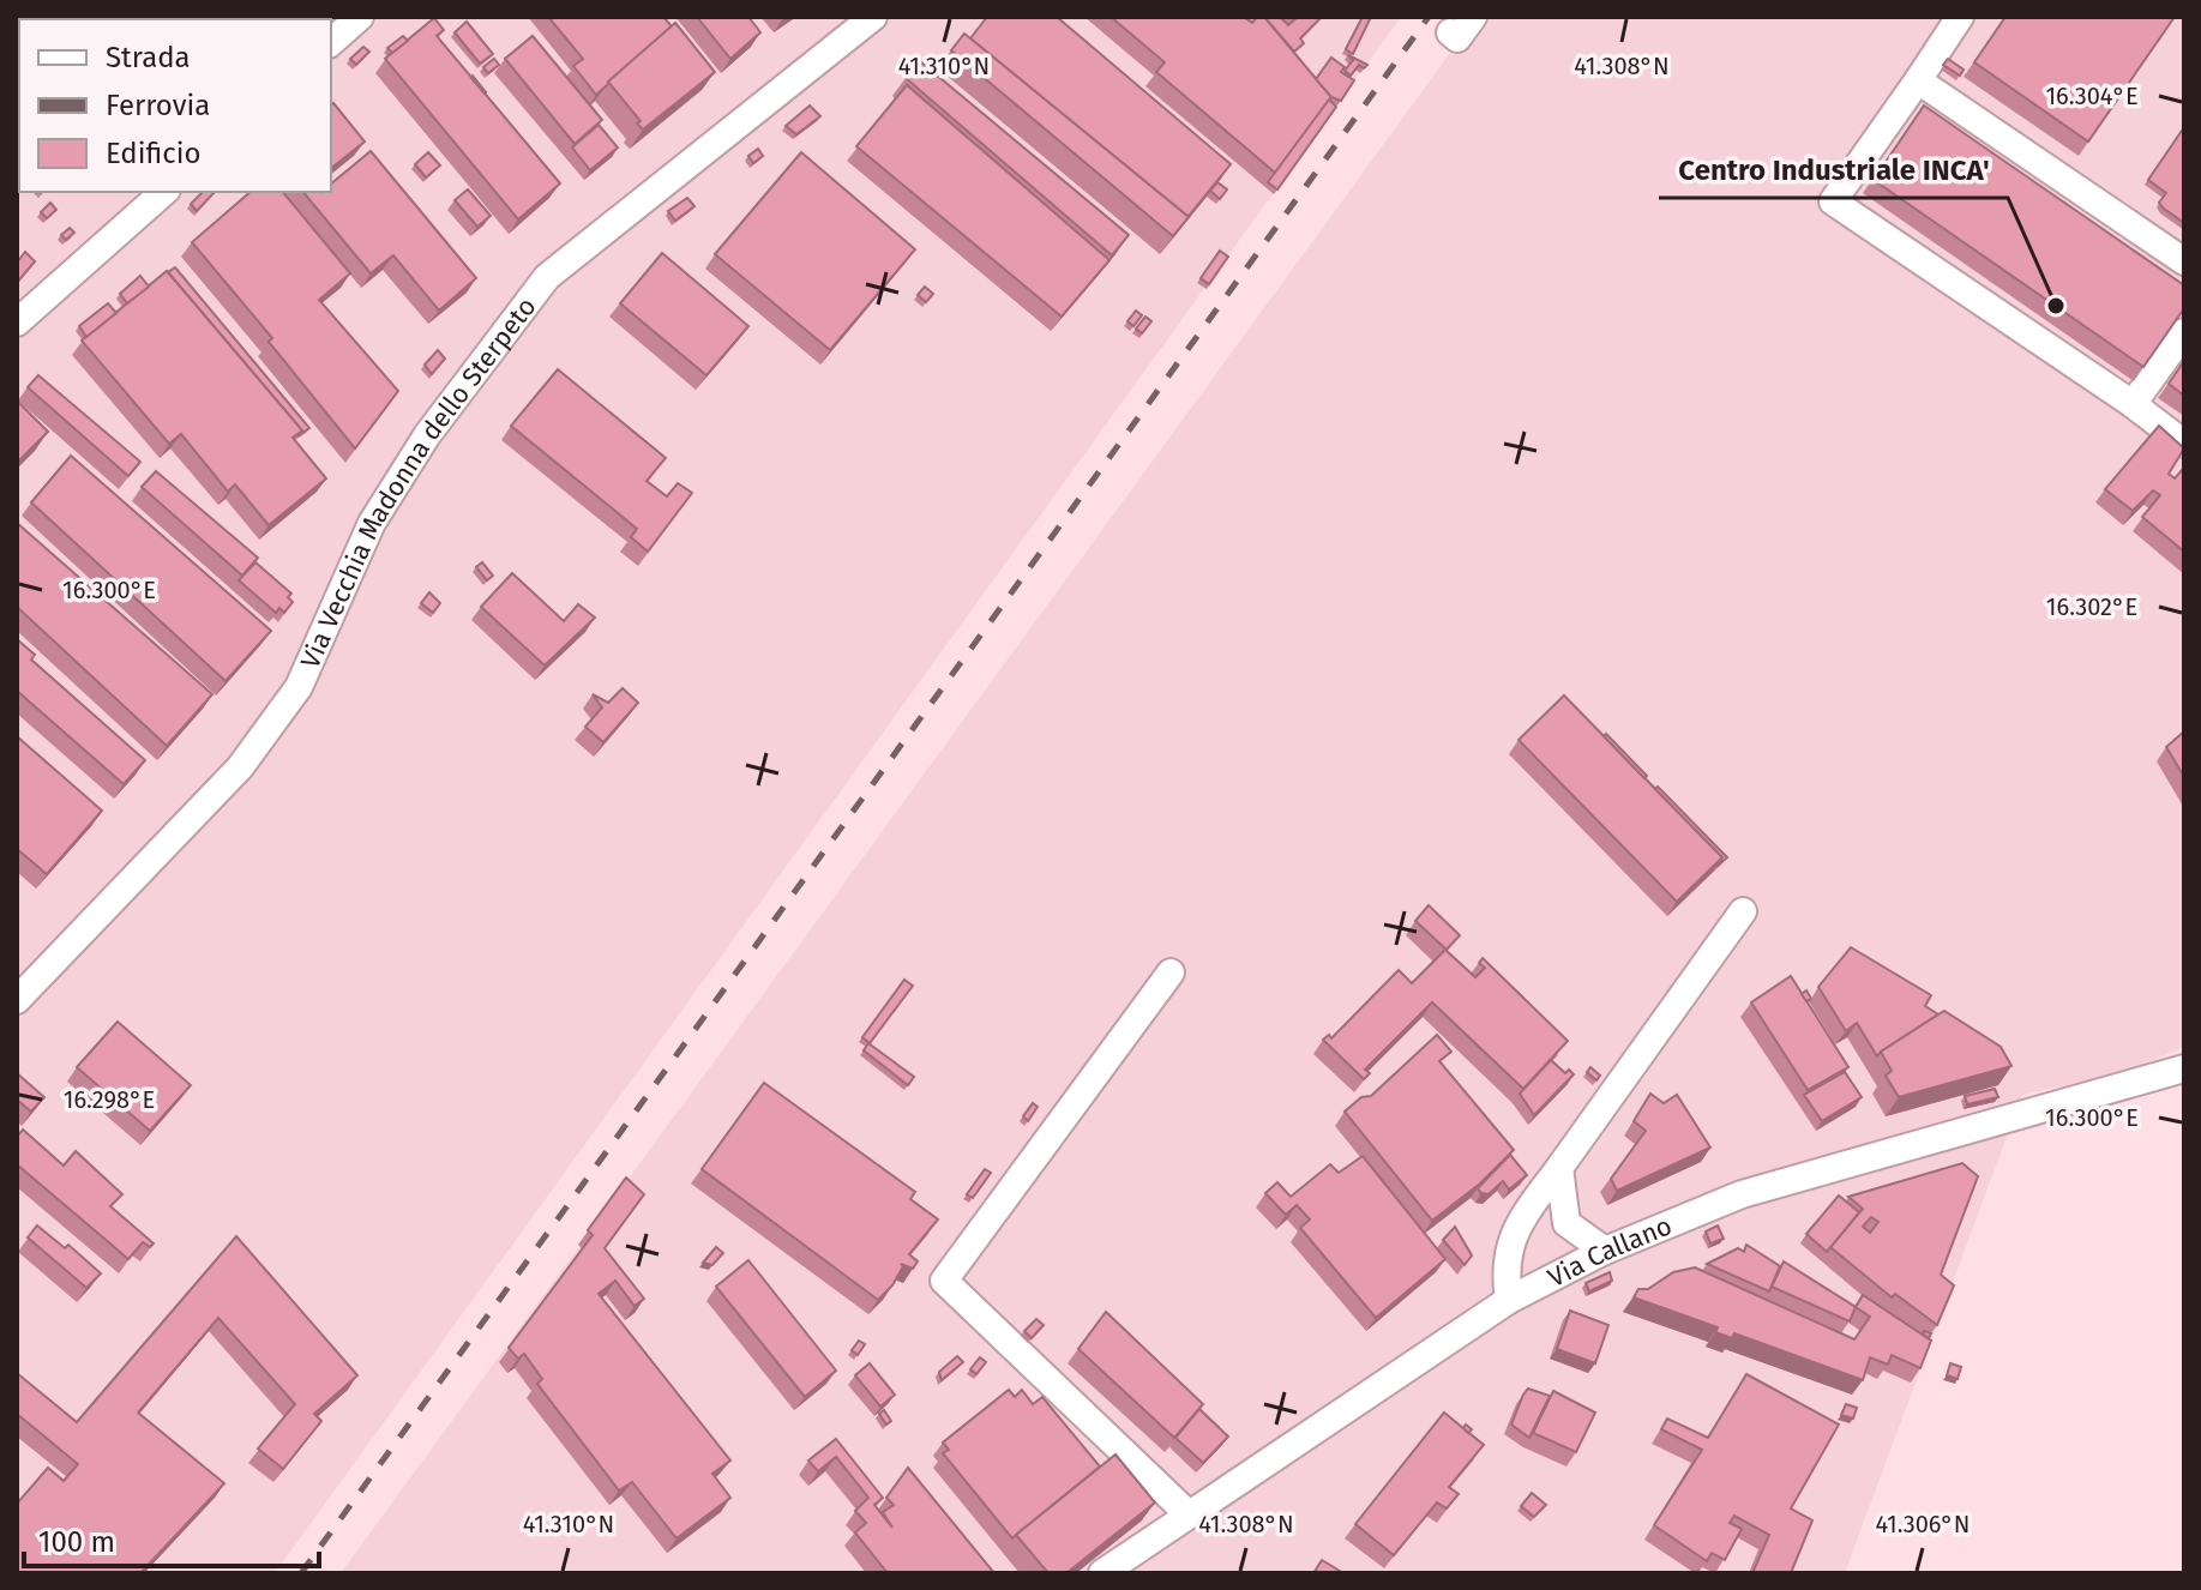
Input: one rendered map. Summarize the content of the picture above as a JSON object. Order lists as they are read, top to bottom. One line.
{"streets":{"street":["Via Vecchia Madonna dello Sterpeto","Via Callano"]},"places":["Centro Industriale INCA'"],"legend":["Strada","Ferrovia","Edificio"],"scale_bar":"100 m","coordinates":["41.310°N","41.308°N","16.304°E","16.300°E","16.302°E","16.298°E","41.306°N"]}
